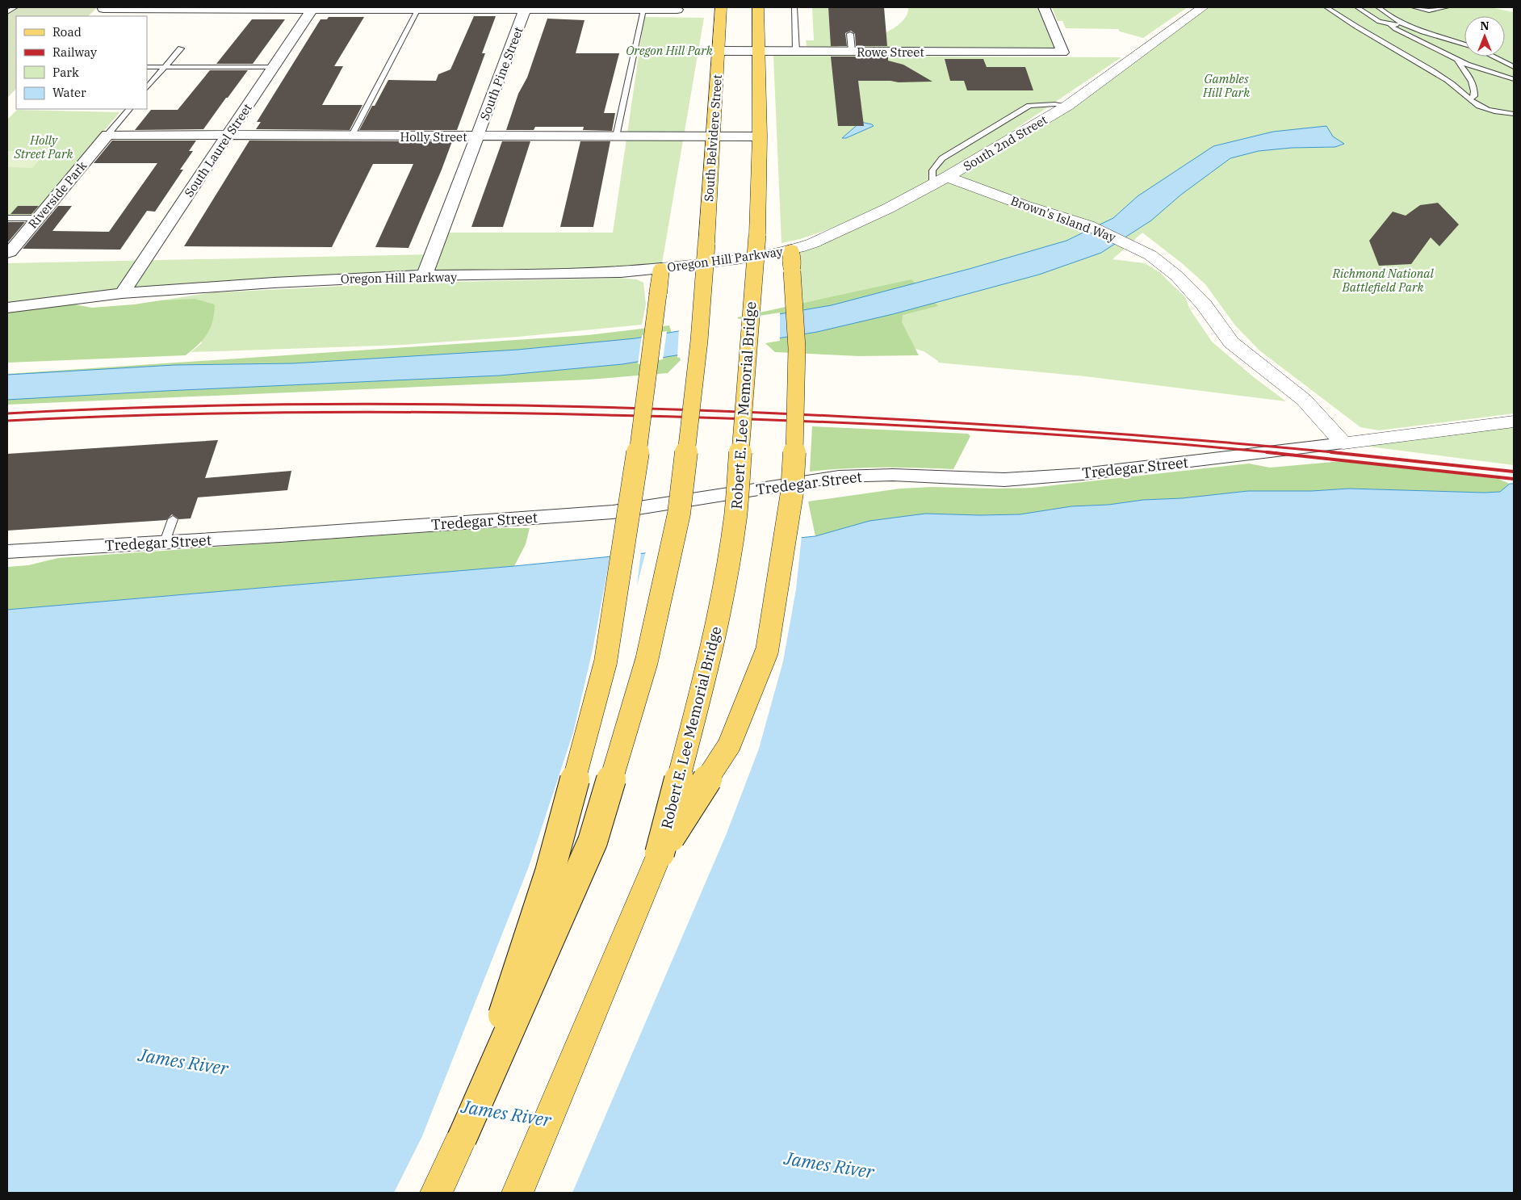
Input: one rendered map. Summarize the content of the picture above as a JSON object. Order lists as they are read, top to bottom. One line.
{"streets":{"main road":["South Belvidere Street","Robert E. Lee Memorial Bridge"],"street":["Rowe Street","South Pine Street","Holly Street","South 2nd Street","South Laurel Street","Riverside Park","Brown's Island Way","Oregon Hill Parkway","Tredegar Street"]},"crossings":[["Rowe Street","South Belvidere Street"],["South Pine Street","Holly Street"],["South Pine Street","Oregon Hill Parkway"],["Holly Street","South Belvidere Street"],["Holly Street","South Laurel Street"],["Holly Street","Riverside Park"],["Holly Street","Robert E. Lee Memorial Bridge"],["South 2nd Street","Brown's Island Way"],["South 2nd Street","Oregon Hill Parkway"],["South Laurel Street","Oregon Hill Parkway"],["Brown's Island Way","Tredegar Street"]],"water":["James River"],"parks":["Oregon Hill Park","Gambles Hill Park","Holly Street Park","Richmond National Battlefield Park"],"legend":["Road","Railway","Park","Water"],"north":"top"}
